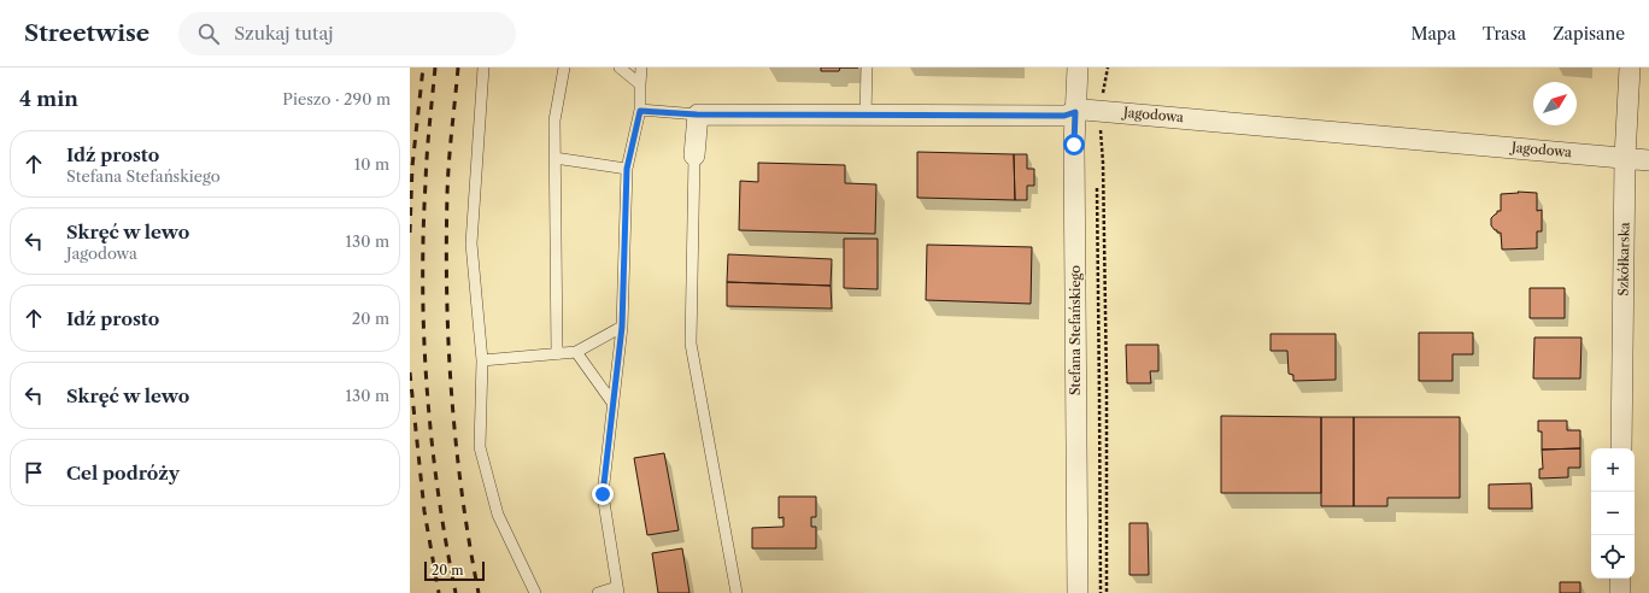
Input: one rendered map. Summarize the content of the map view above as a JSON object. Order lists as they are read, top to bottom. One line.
{"streets":{"street":["Jagodowa","Szkółkarska","Stefana Stefańskiego"]},"crossings":[["Jagodowa","Szkółkarska"],["Jagodowa","Stefana Stefańskiego"]],"scale_bar":"20 m","north":"top right","page":{"header":"Streetwise","search":"Szukaj tutaj","nav":["Mapa","Trasa","Zapisane"],"heading":["4 min","Pieszo · 290 m"],"list":[["Idź prosto","Stefana Stefańskiego","10 m"],["Skręć w lewo","Jagodowa","130 m"],["Idź prosto","20 m"],["Skręć w lewo","130 m"],"Cel podróży"],"map_buttons":["+","−"],"scale":"20 m"}}
